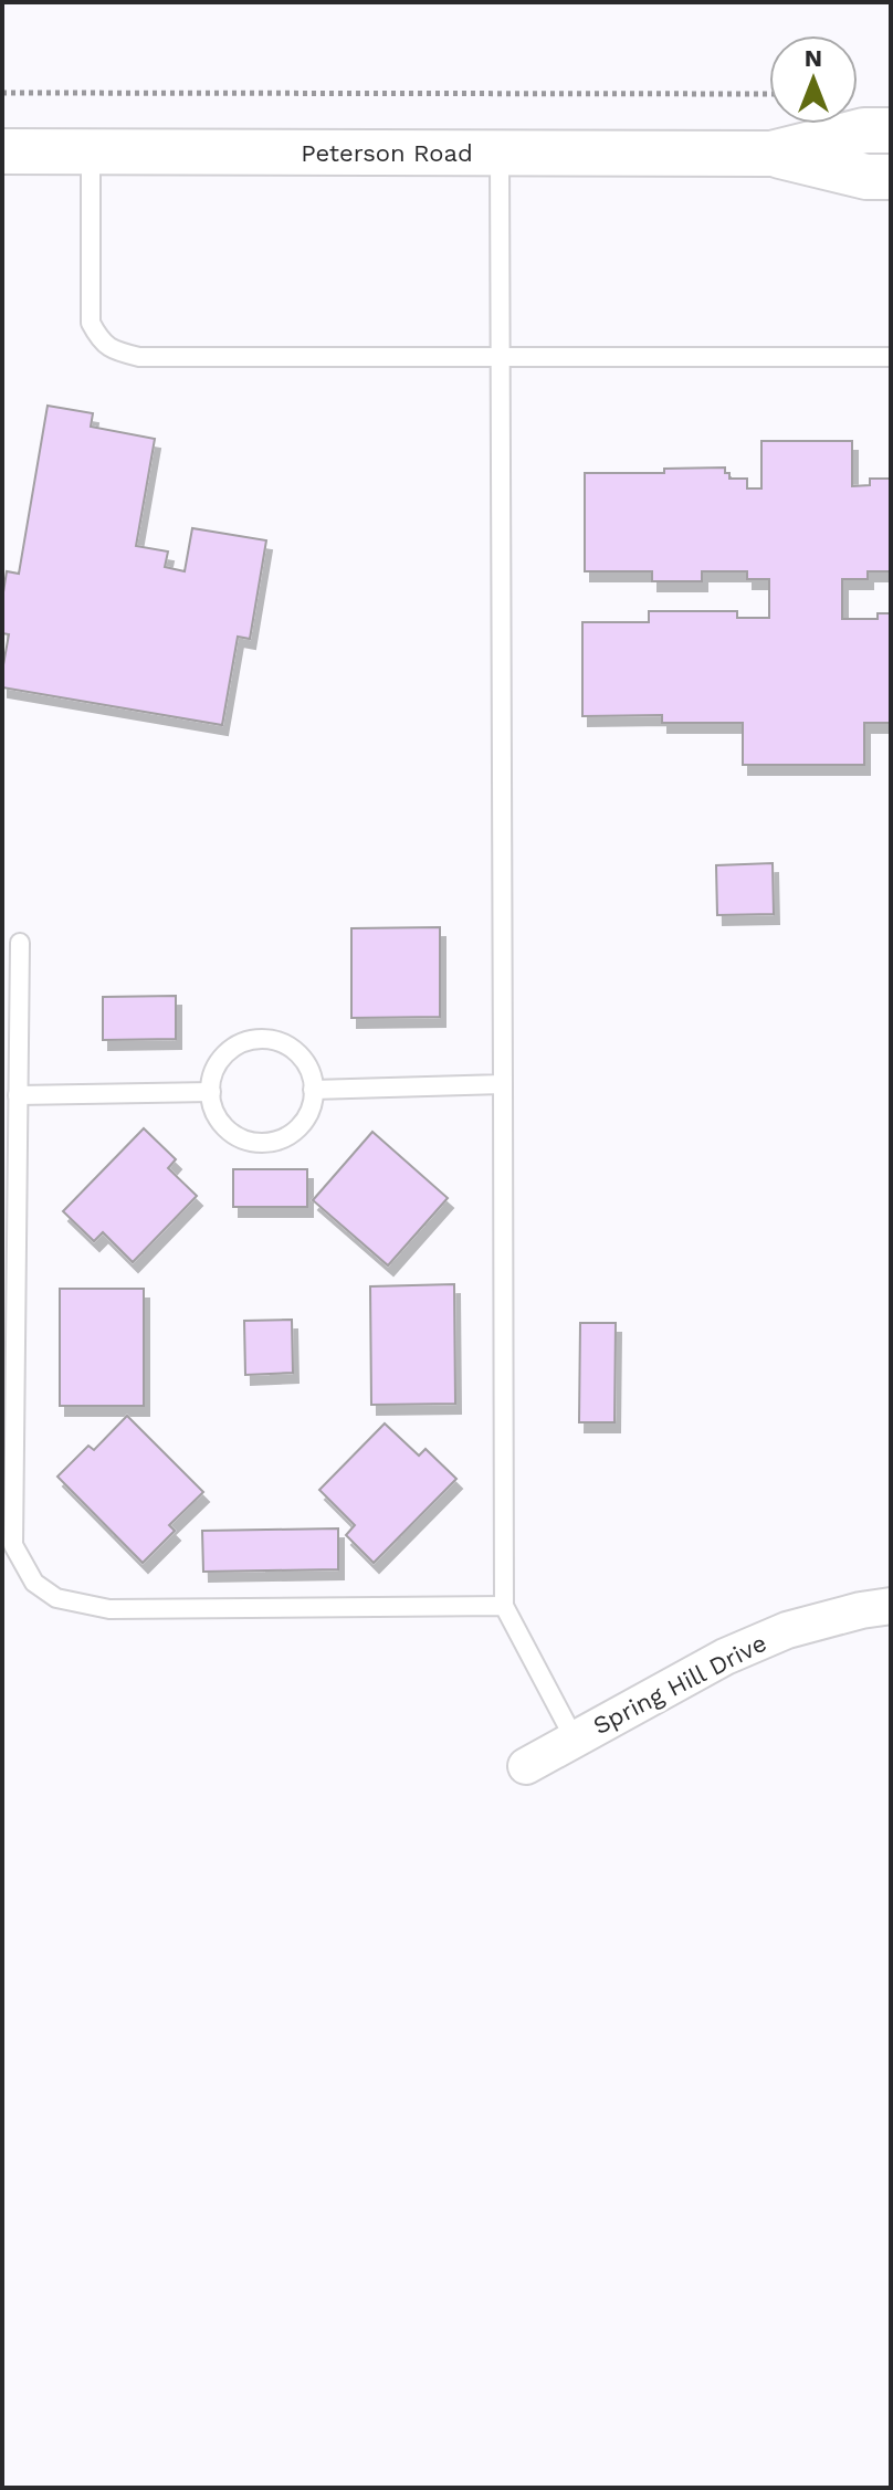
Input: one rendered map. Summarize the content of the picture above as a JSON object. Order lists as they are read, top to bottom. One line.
{"streets":{"street":["Peterson Road","Spring Hill Drive"]},"north":"top"}
